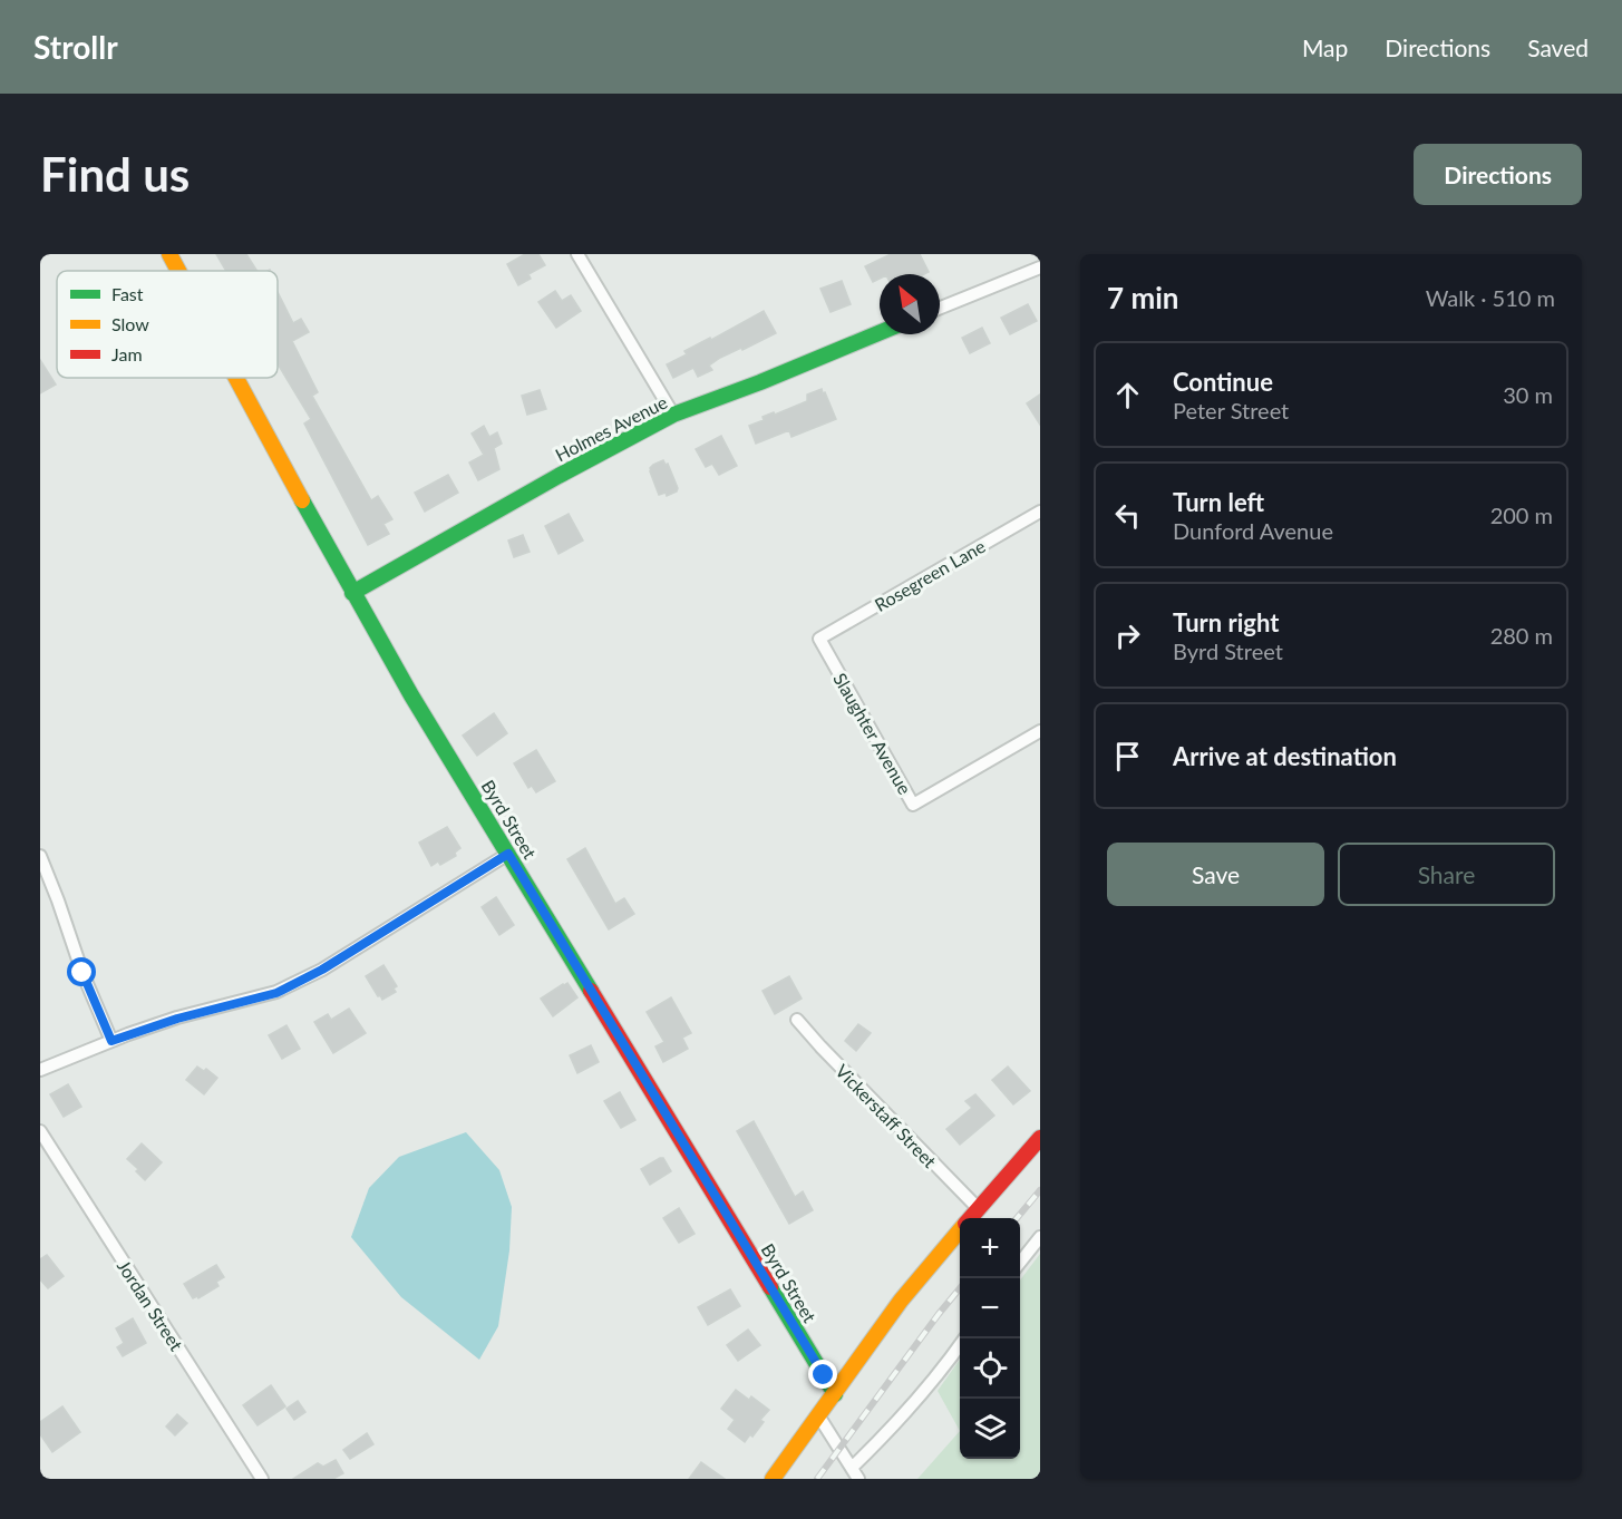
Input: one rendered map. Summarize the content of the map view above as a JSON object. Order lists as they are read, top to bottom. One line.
{"streets":{"street":["Holmes Avenue","Rosegreen Lane","Slaughter Avenue","Byrd Street","Vickerstaff Street","Jordan Street"]},"crossings":[["Holmes Avenue","Byrd Street"],["Rosegreen Lane","Slaughter Avenue"]],"legend":["Fast","Slow","Jam"],"north":"top left","page":{"header":"Strollr","nav":["Map","Directions","Saved"],"buttons":["Directions",["Save","Share"]],"title":"Find us","heading":["7 min","Walk · 510 m"],"list":[["Continue","Peter Street","30 m"],["Turn left","Dunford Avenue","200 m"],["Turn right","Byrd Street","280 m"],"Arrive at destination"],"map_buttons":["+","−"]}}
